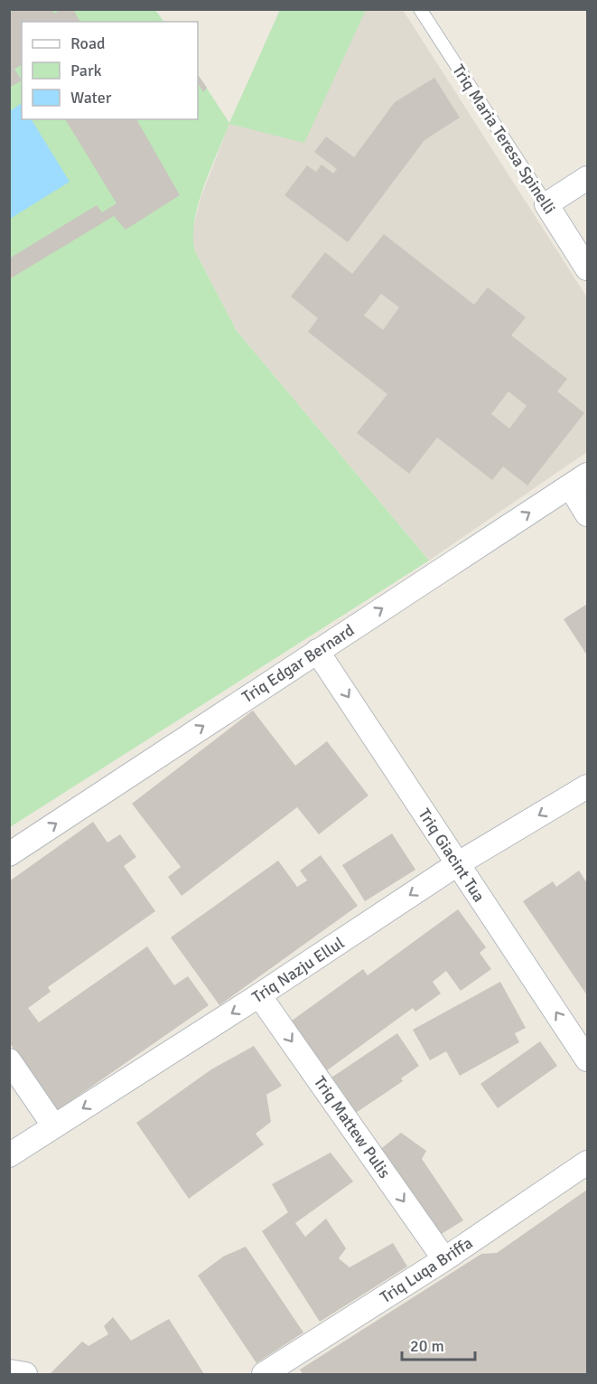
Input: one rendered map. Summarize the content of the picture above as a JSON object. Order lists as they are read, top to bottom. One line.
{"streets":{"street":["Triq Maria Teresa Spinelli","Triq Edgar Bernard","Triq Giacint Tua","Triq Nazju Ellul","Triq Mattew Pulis","Triq Luqa Briffa"]},"crossings":[["Triq Edgar Bernard","Triq Giacint Tua"],["Triq Giacint Tua","Triq Nazju Ellul"],["Triq Nazju Ellul","Triq Mattew Pulis"],["Triq Mattew Pulis","Triq Luqa Briffa"]],"one_way":["Triq Edgar Bernard","Triq Nazju Ellul","Triq Mattew Pulis"],"legend":["Road","Park","Water"],"scale_bar":"20 m"}
